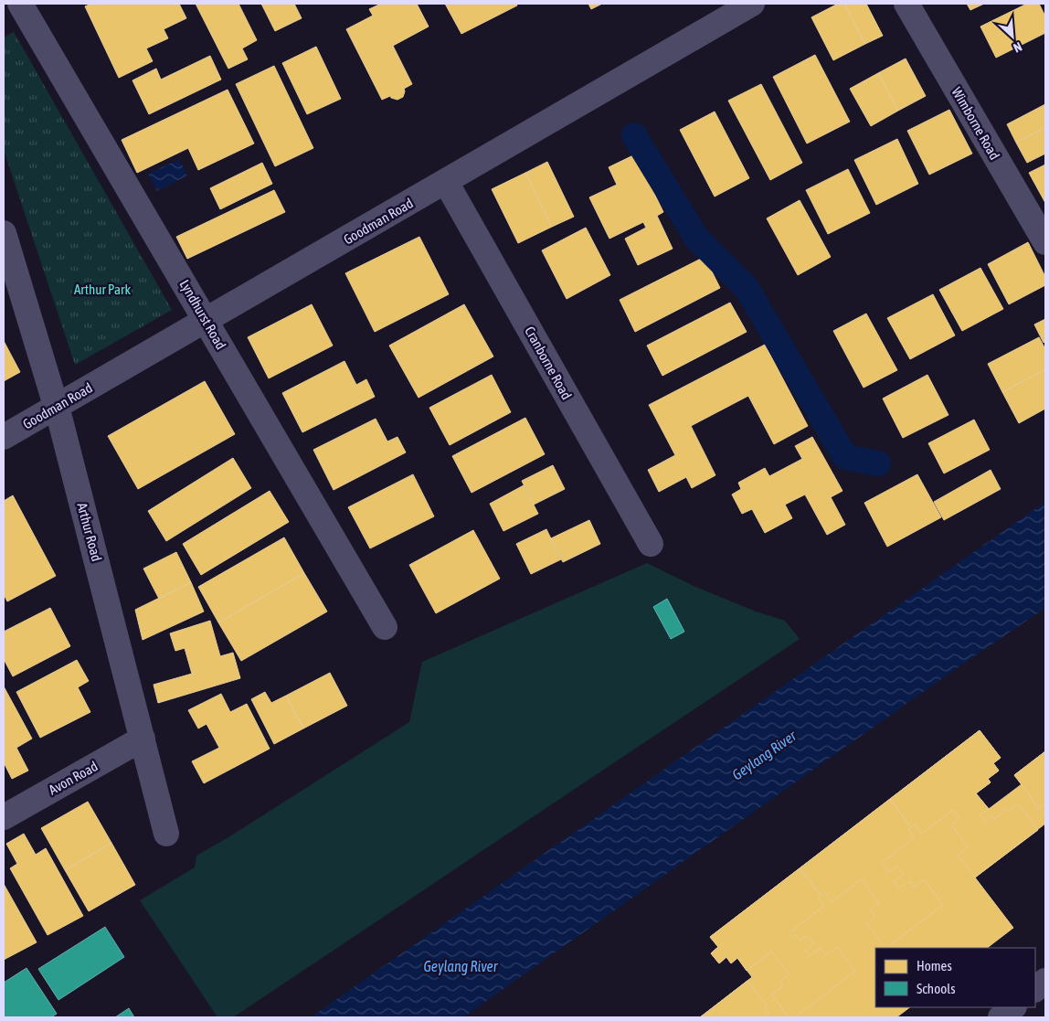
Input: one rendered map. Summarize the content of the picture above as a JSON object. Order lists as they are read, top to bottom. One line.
{"streets":{"street":["Wimborne Road","Goodman Road","Lyndhurst Road","Cranborne Road","Arthur Road","Avon Road"]},"crossings":[["Goodman Road","Lyndhurst Road"],["Goodman Road","Cranborne Road"],["Goodman Road","Arthur Road"],["Arthur Road","Avon Road"]],"water":["Geylang River"],"parks":["Arthur Park"],"legend":["Homes","Schools"],"north":"bottom right"}
